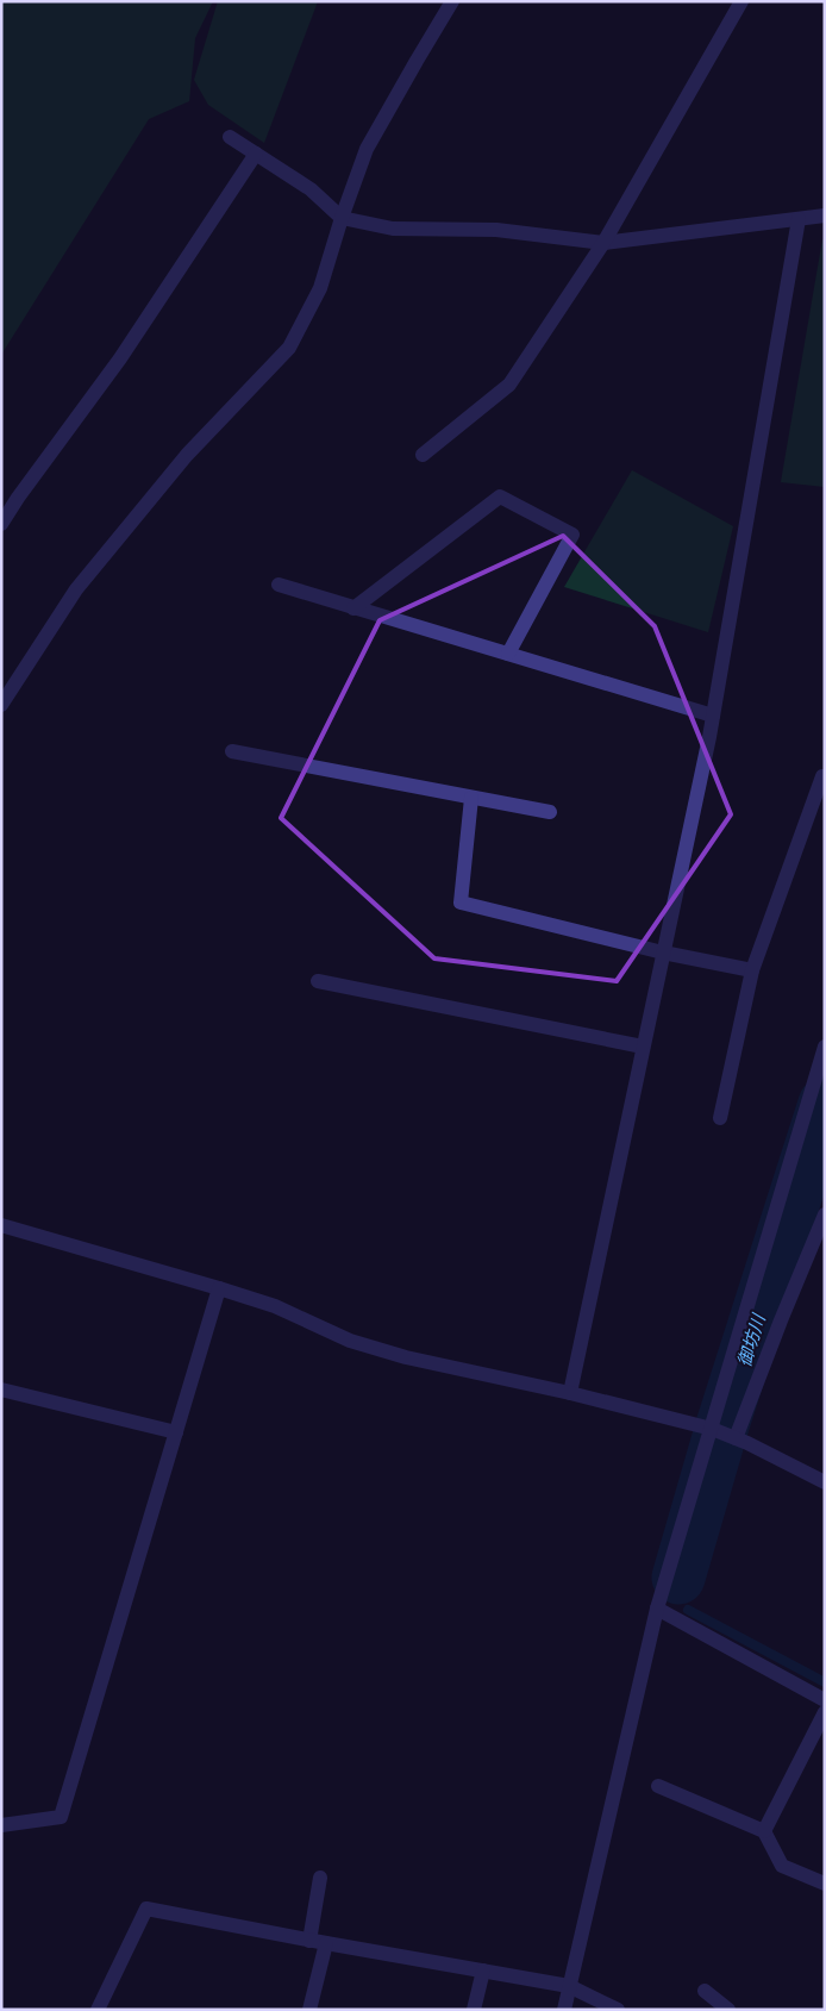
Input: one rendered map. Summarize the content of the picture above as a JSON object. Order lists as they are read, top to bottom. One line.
{"water":["御坊川"]}
